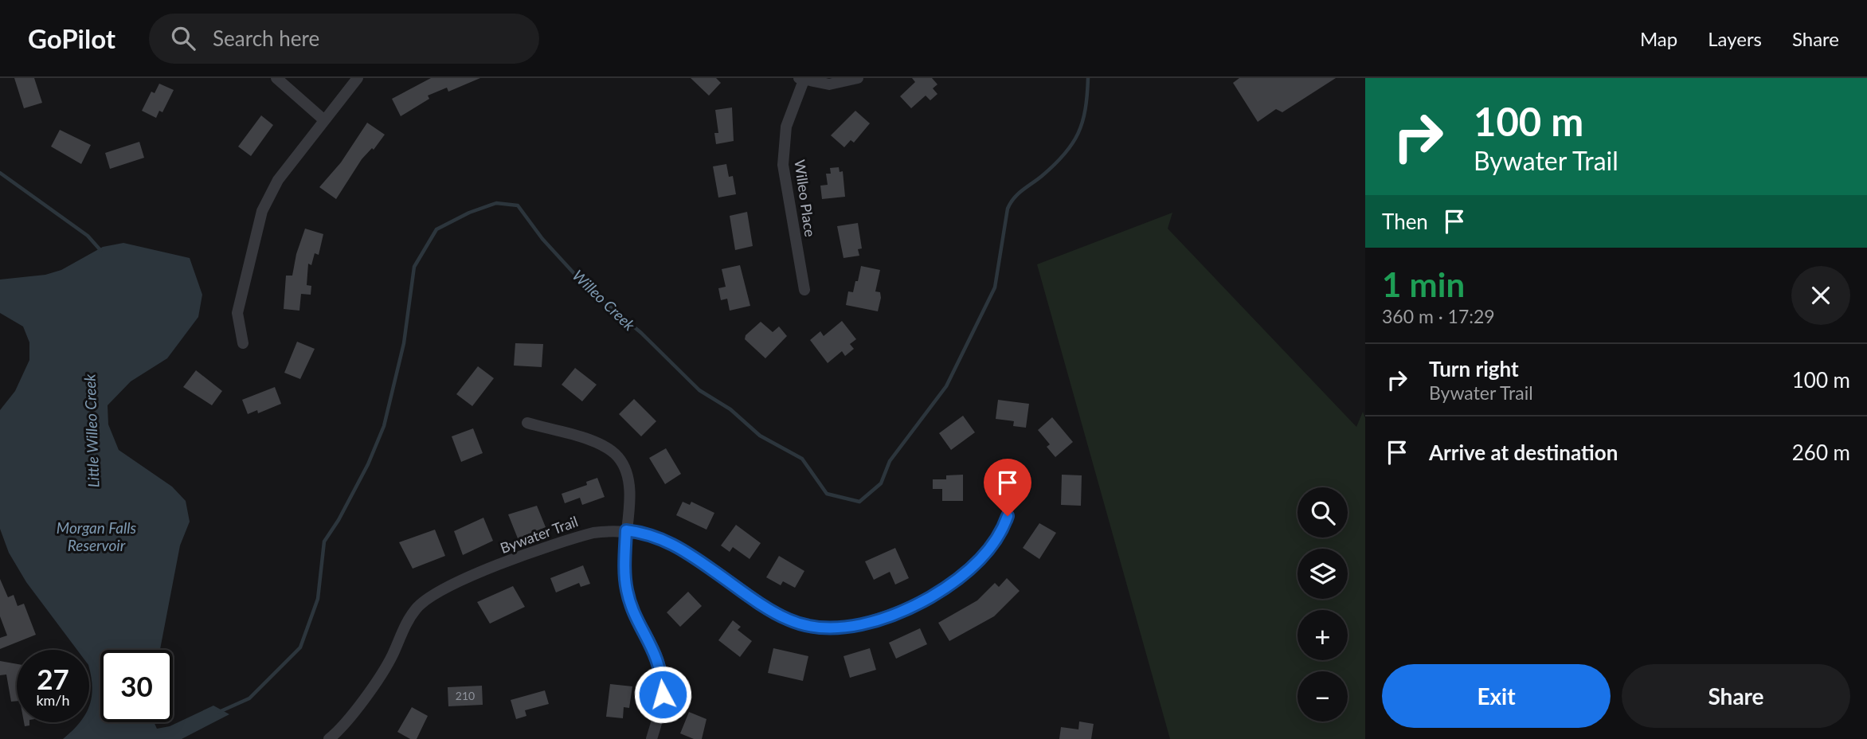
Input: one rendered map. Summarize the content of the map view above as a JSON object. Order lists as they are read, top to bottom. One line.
{"streets":{"street":["Willeo Place","Bywater Trail"]},"water":["Willeo Creek","Little Willeo Creek","Morgan Falls Reservoir"],"house_numbers":["210"],"page":{"header":"GoPilot","search":"Search here","nav":["Map","Layers","Share"],"turn":["100 m","Bywater Trail"],"then":"Then","heading":["1 min","360 m · 17:29"],"list":[{"name":"Turn right","note":"Bywater Trail","value":"100 m"},{"name":"Arrive at destination","value":"260 m"}],"map_buttons":["+","−"],"speed":"27 km/h","limit":"30","buttons":["Exit","Share"]}}
